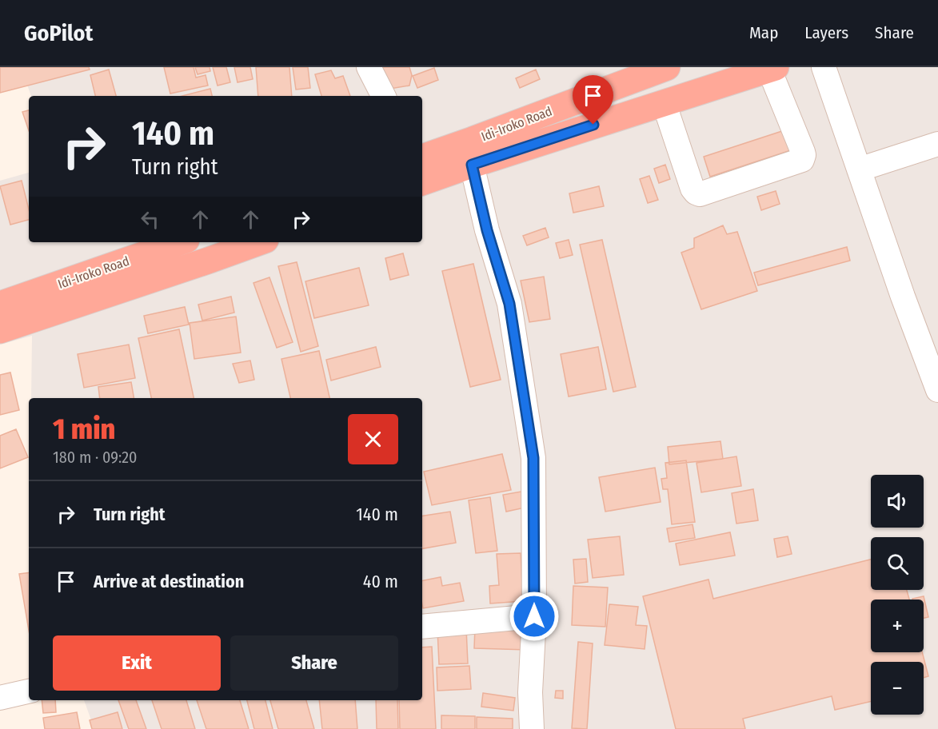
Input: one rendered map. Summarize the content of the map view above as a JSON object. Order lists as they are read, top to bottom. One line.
{"streets":{"highway":["Idi-Iroko Road"]},"page":{"header":"GoPilot","nav":["Map","Layers","Share"],"turn":["140 m","Turn right"],"heading":["1 min","180 m · 09:20"],"map_buttons":["+","−"],"list":[{"name":"Turn right","value":"140 m"},{"name":"Arrive at destination","value":"40 m"}],"buttons":["Exit","Share"]}}
